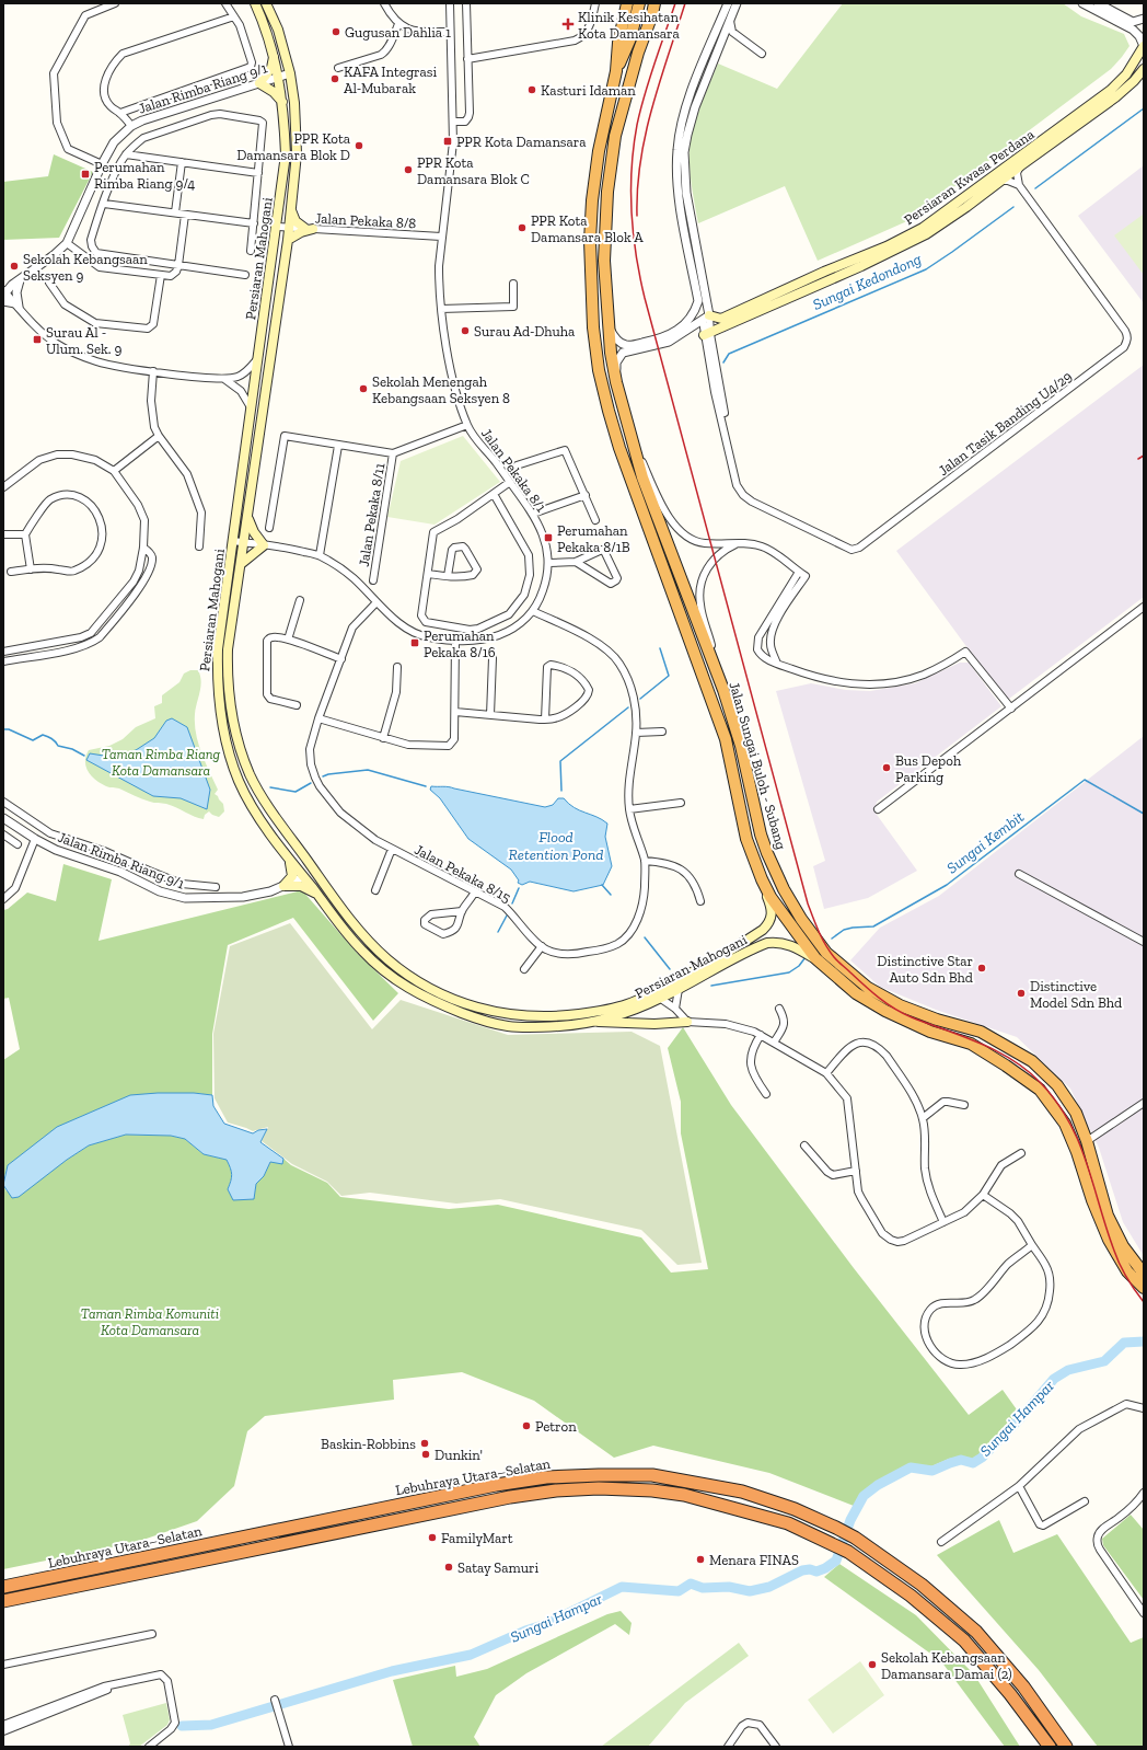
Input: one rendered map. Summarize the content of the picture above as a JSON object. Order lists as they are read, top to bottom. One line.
{"streets":{"highway":["Jalan Sungai Buloh - Subang","Lebuhraya Utara–Selatan"],"main road":["Persiaran Kwasa Perdana","Persiaran Mahogani"],"street":["Jalan Rimba Riang 9/1","Jalan Pekaka 8/8","Jalan Tasik Banding U4/29","Jalan Pekaka 8/1","Jalan Pekaka 8/11","Jalan Pekaka 8/15"]},"crossings":[["Jalan Rimba Riang 9/1","Persiaran Mahogani"],["Persiaran Kwasa Perdana","Jalan Tasik Banding U4/29"],["Jalan Pekaka 8/8","Persiaran Mahogani"],["Jalan Pekaka 8/8","Jalan Pekaka 8/1"],["Persiaran Mahogani","Jalan Pekaka 8/1"],["Persiaran Mahogani","Jalan Sungai Buloh - Subang"],["Jalan Pekaka 8/1","Jalan Pekaka 8/15"]],"water":["Sungai Kedondong","Flood Retention Pond","Sungai Kembit","Sungai Hampar"],"parks":["Taman Rimba Riang Kota Damansara","Taman Rimba Komuniti Kota Damansara"],"places":{"health":["Klinik Kesihatan Kota Damansara"],"other":["Gugusan Dahlia 1","KAFA Integrasi Al-Mubarak","Kasturi Idaman","PPR Kota Damansara Blok D","PPR Kota Damansara Blok C","PPR Kota Damansara Blok A","Sekolah Kebangsaan Seksyen 9","Surau Ad-Dhuha","Sekolah Menengah Kebangsaan Seksyen 8","Bus Depoh Parking","Distinctive Star Auto Sdn Bhd","Distinctive Model Sdn Bhd","Petron","Baskin-Robbins","Dunkin'","FamilyMart","Menara FINAS","Satay Samuri","Sekolah Kebangsaan Damansara Damai (2)"],"transit":["PPR Kota Damansara","Perumahan Rimba Riang 9/4","Surau Al - Ulum. Sek. 9","Perumahan Pekaka 8/1B","Perumahan Pekaka 8/16"]}}
